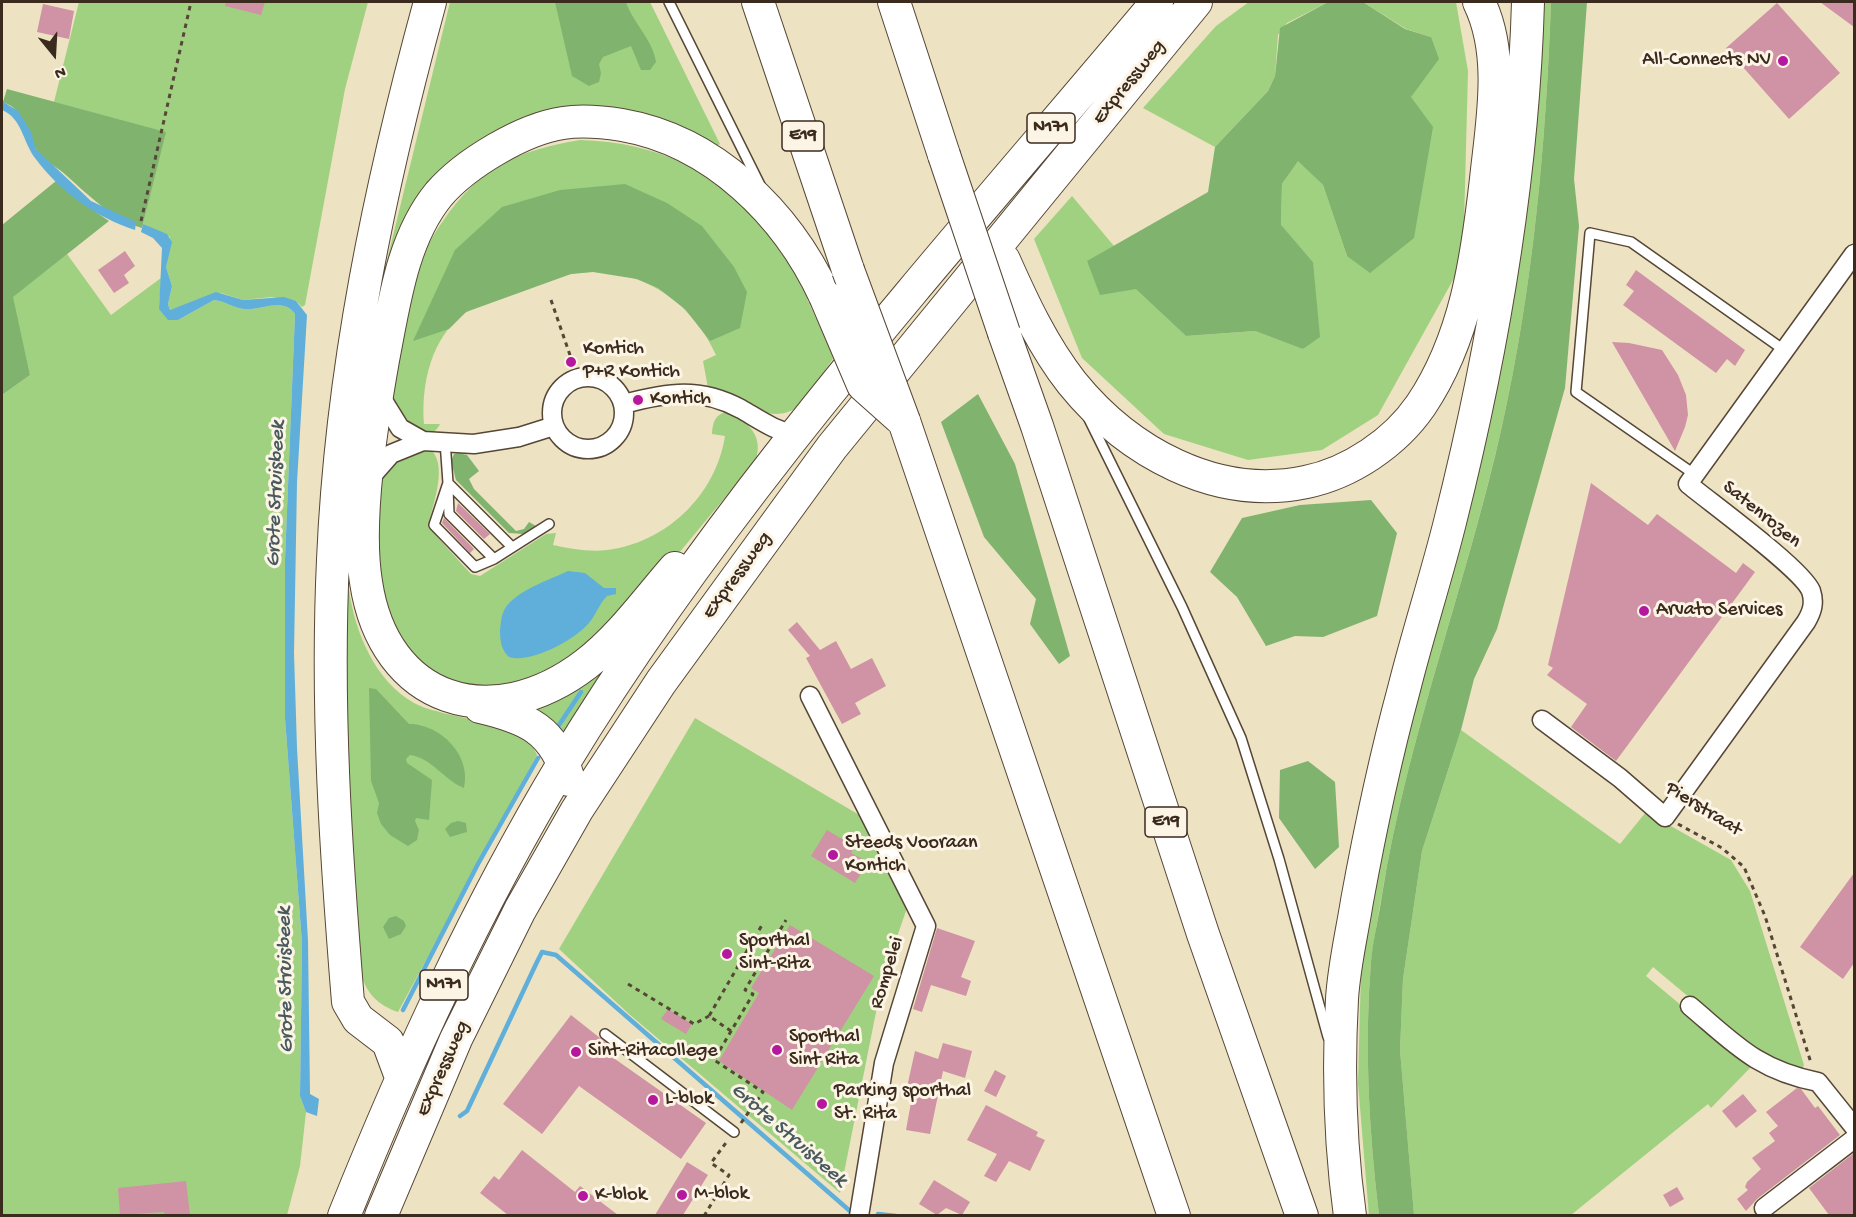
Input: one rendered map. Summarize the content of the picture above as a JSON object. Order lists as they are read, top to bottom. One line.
{"streets":{"highway":["Expressweg","N171","E19"],"street":["Satenrozen","Pierstraat","Rompelei"]},"crossings":[["Satenrozen","Pierstraat"]],"water":["Grote Struisbeek"],"places":["All-Connects NV","Kontich P+R Kontich","Kontich","Arvato Services","Steeds Vooraan Kontich","Sporthal Sint-Rita","Sporthal Sint Rita","Sint-Ritacollege","L-blok","Parking sporthal St. Rita","M-blok","K-blok"],"north":"bottom"}
